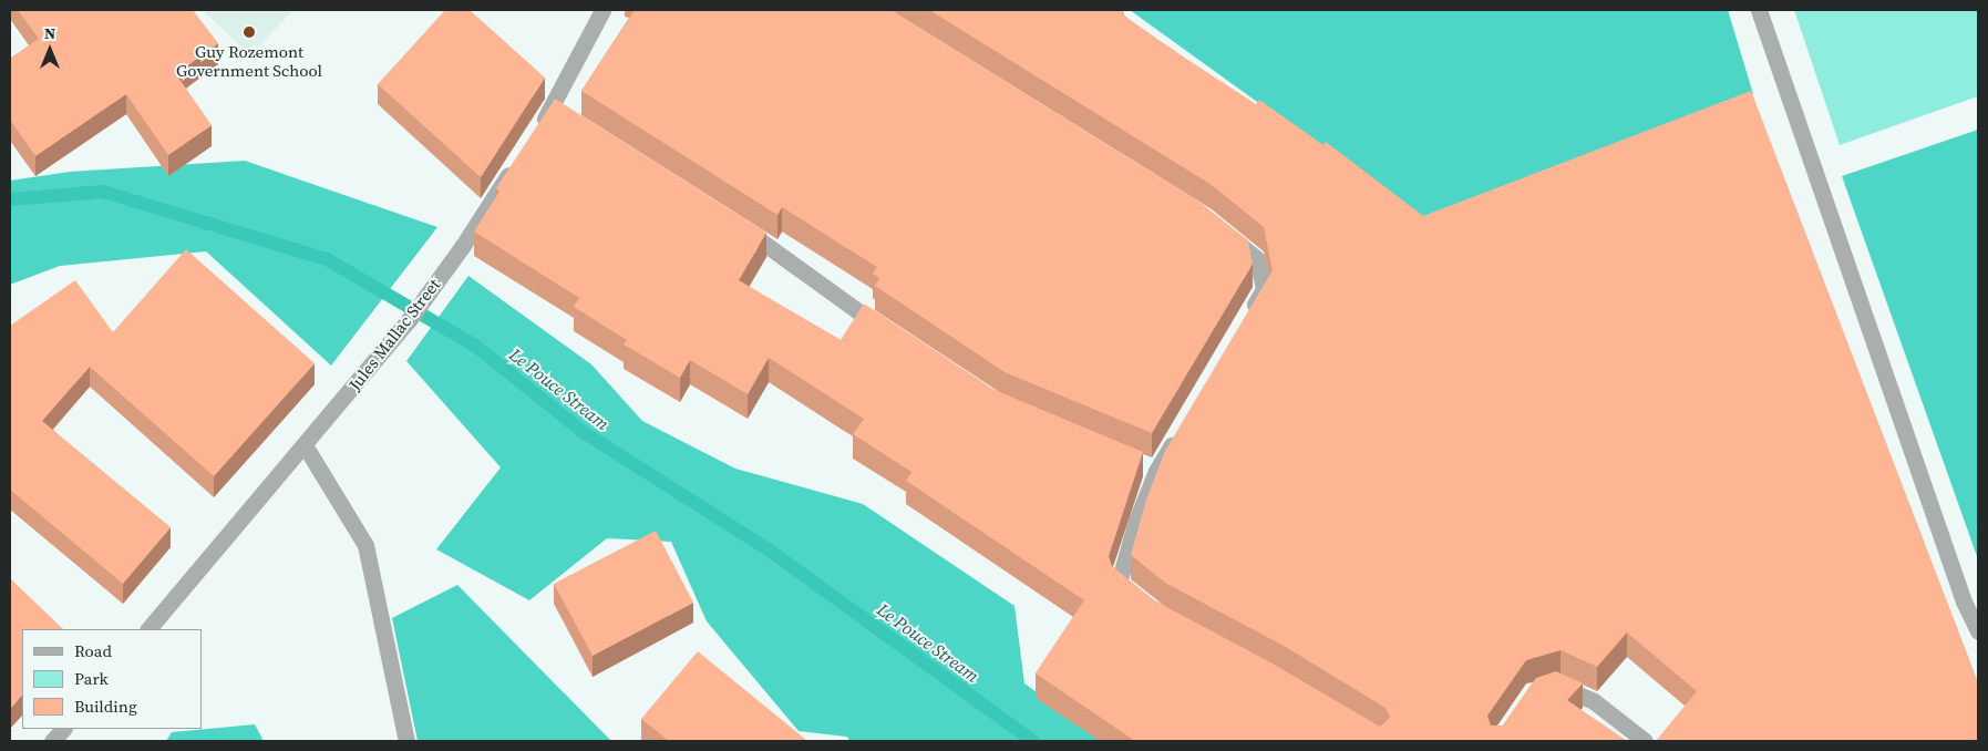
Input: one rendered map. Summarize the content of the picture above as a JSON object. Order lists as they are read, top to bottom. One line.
{"streets":{"street":["Jules Mallac Street"]},"water":["Le Pouce Stream"],"places":["Guy Rozemont Government School"],"legend":["Road","Park","Building"],"north":"top"}
